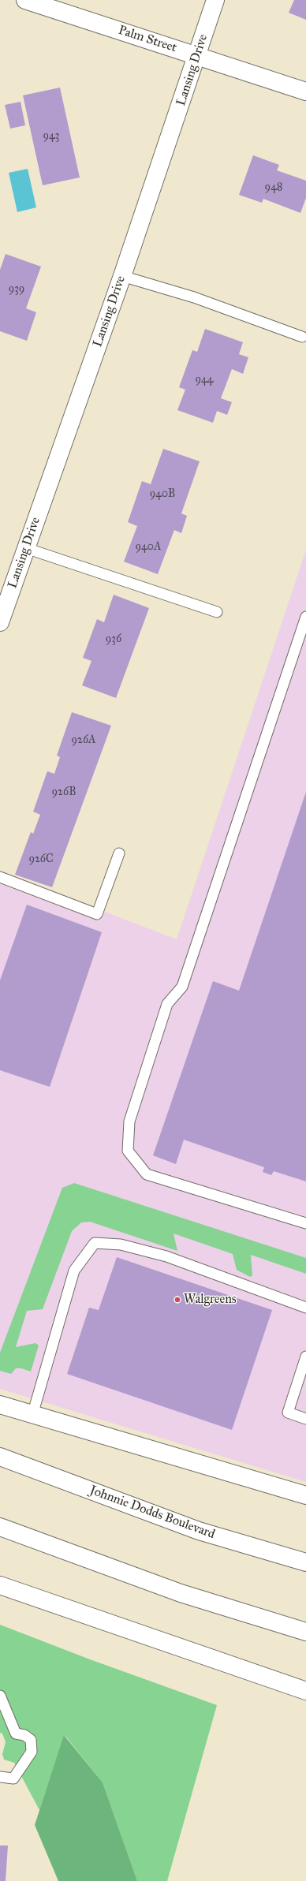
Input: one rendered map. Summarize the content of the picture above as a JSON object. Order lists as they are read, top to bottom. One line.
{"streets":{"main road":["Palm Street","Lansing Drive","Johnnie Dodds Boulevard"]},"crossings":[["Palm Street","Lansing Drive"]],"places":["Walgreens"],"house_numbers":["943","948","939","944","940B","940A","936","926A","926B","926C"]}
